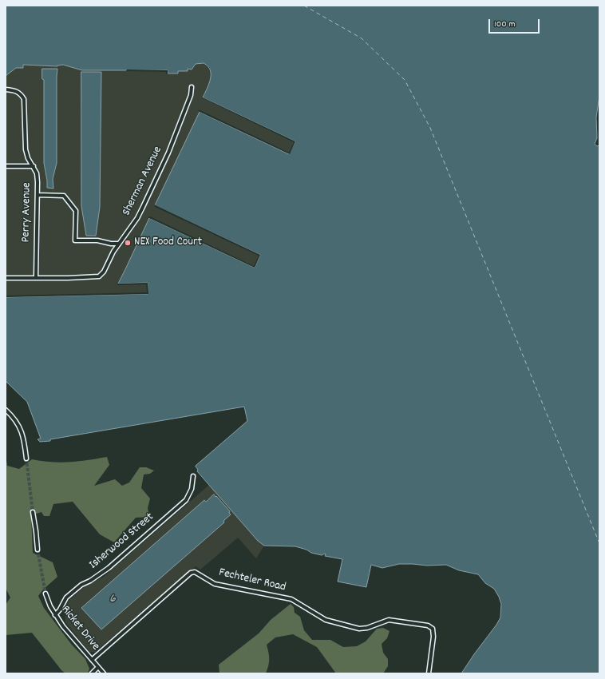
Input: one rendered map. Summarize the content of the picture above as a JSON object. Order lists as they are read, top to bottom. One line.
{"streets":{"street":["Sherman Avenue","Perry Avenue","Isherwood Street","Fechteler Road","Ricket Drive"]},"crossings":[["Sherman Avenue","Perry Avenue"],["Isherwood Street","Ricket Drive"],["Fechteler Road","Ricket Drive"]],"water":["6"],"places":["NEX Food Court"],"scale_bar":"100 m"}
